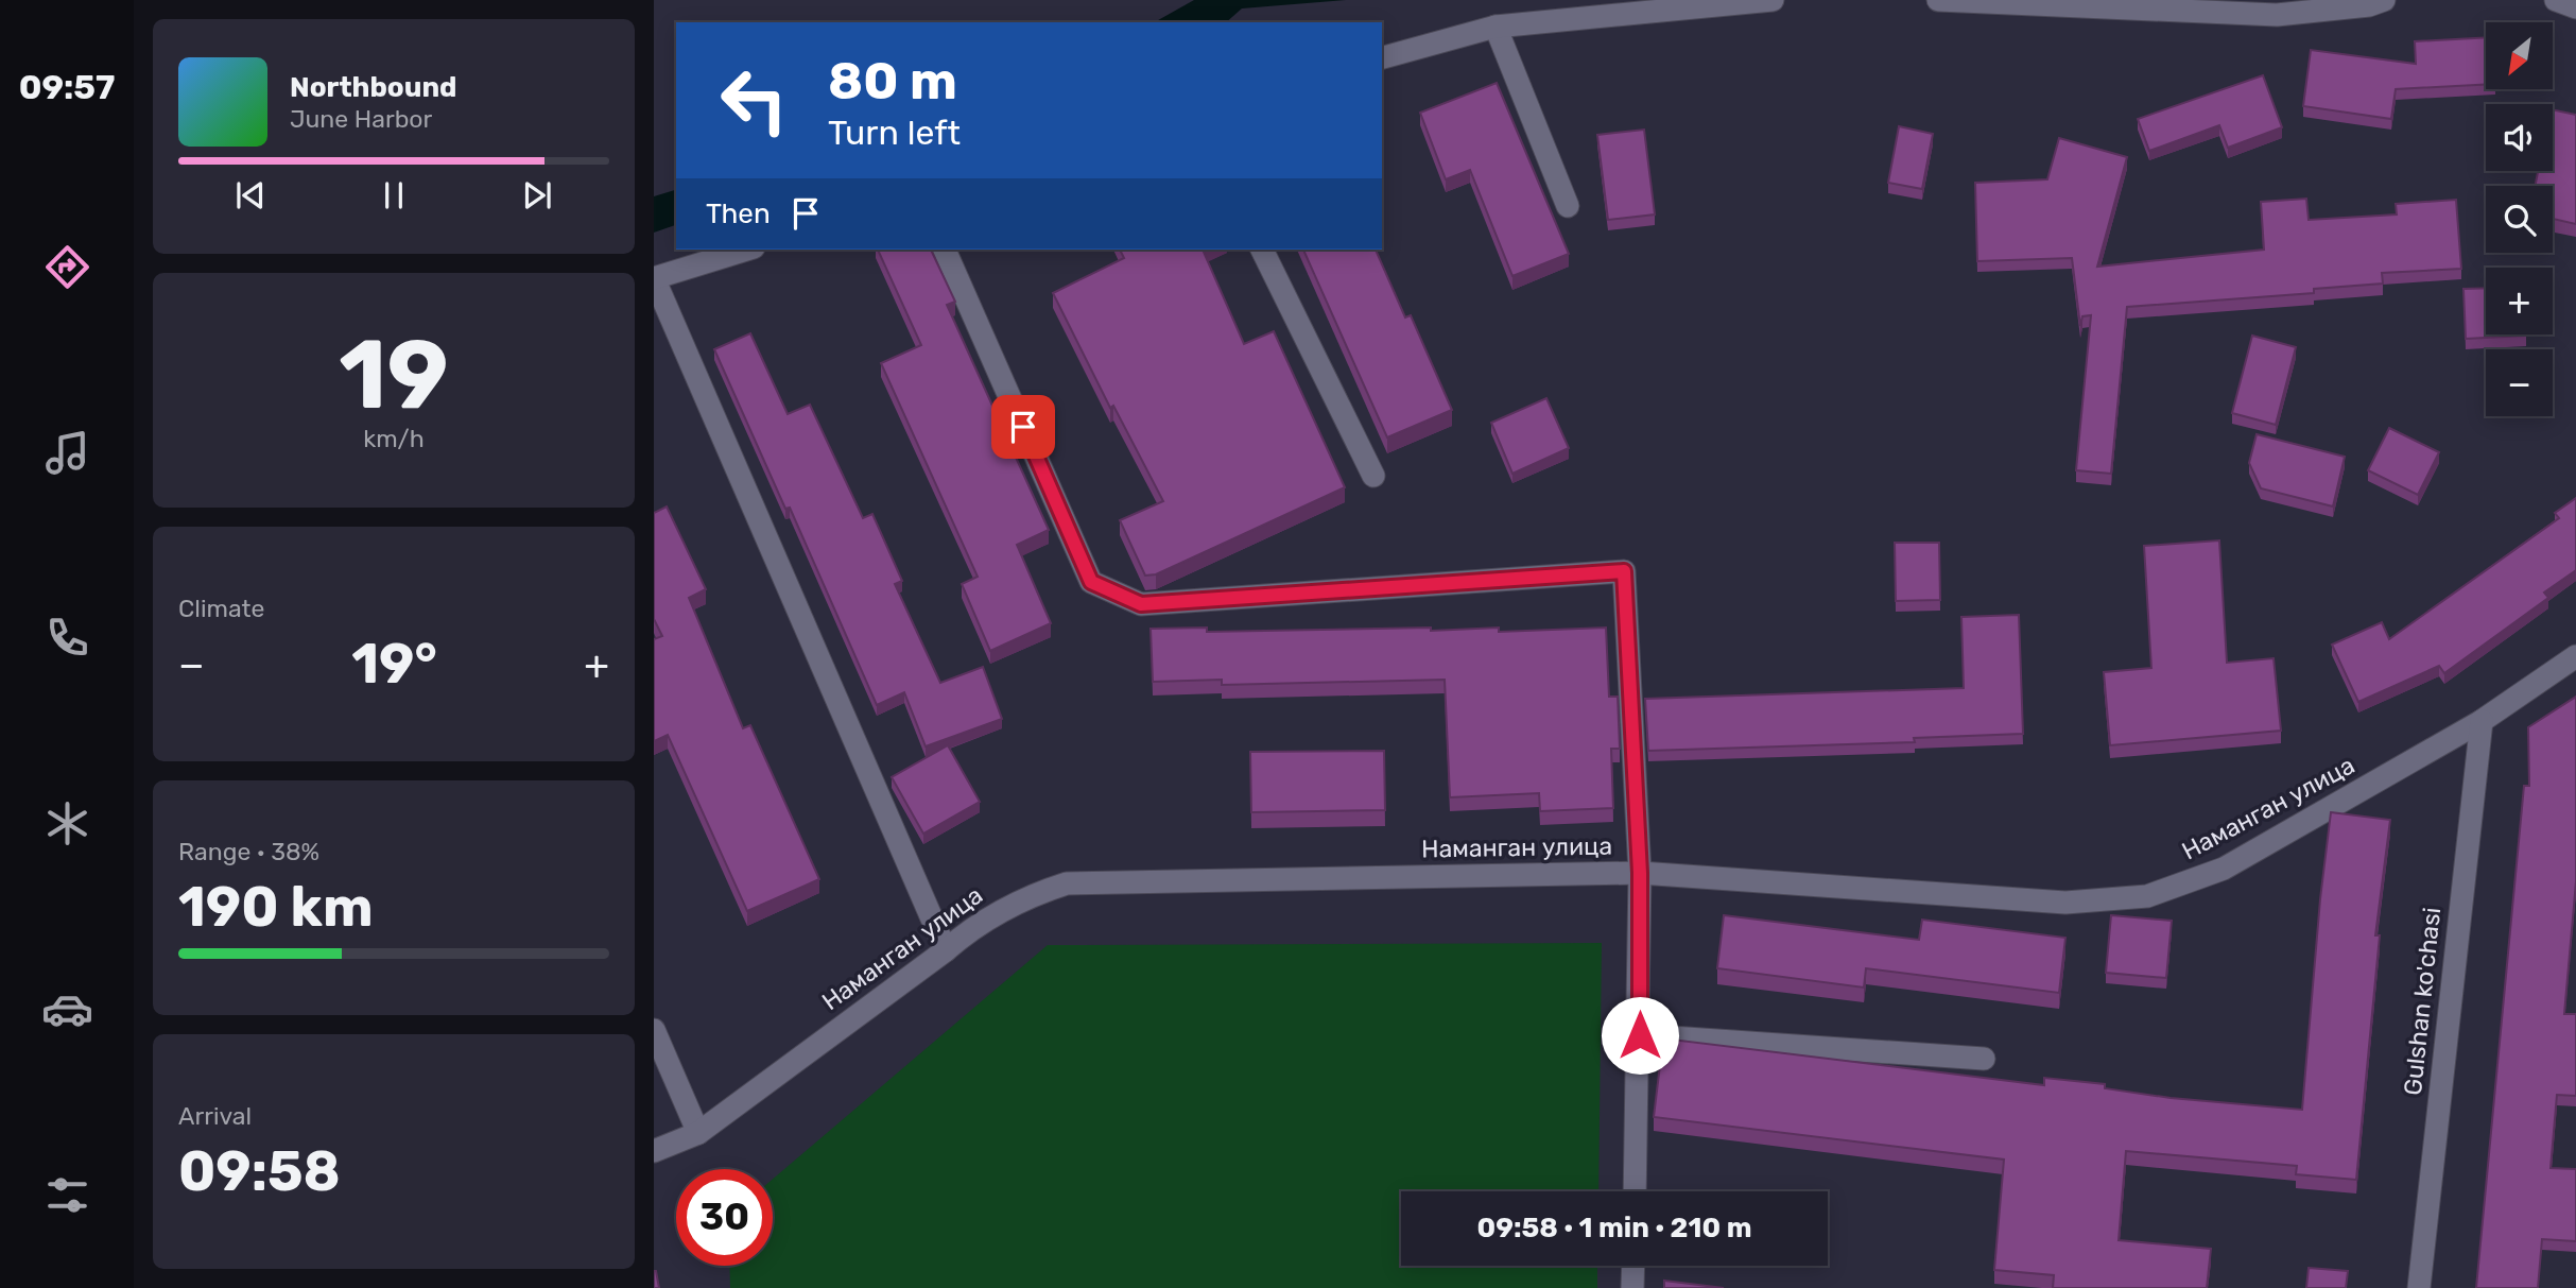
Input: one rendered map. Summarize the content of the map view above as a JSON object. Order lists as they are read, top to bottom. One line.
{"streets":{"street":["Наманган улица","Gulshan ko'chasi"]},"crossings":[["Наманган улица","Gulshan ko'chasi"]],"north":"bottom left","page":{"tabs":"09:57","map_buttons":["+","−"],"turn":["80 m","Turn left"],"song":["Northbound","June Harbor"],"then":"Then","tile":[["19","km/h"],"Climate",["Range · 38%","190 km"],["Arrival","09:58"]],"heat":["−","19°","+"],"limit":"30","trip":"09:58 · 1 min · 210 m"}}
